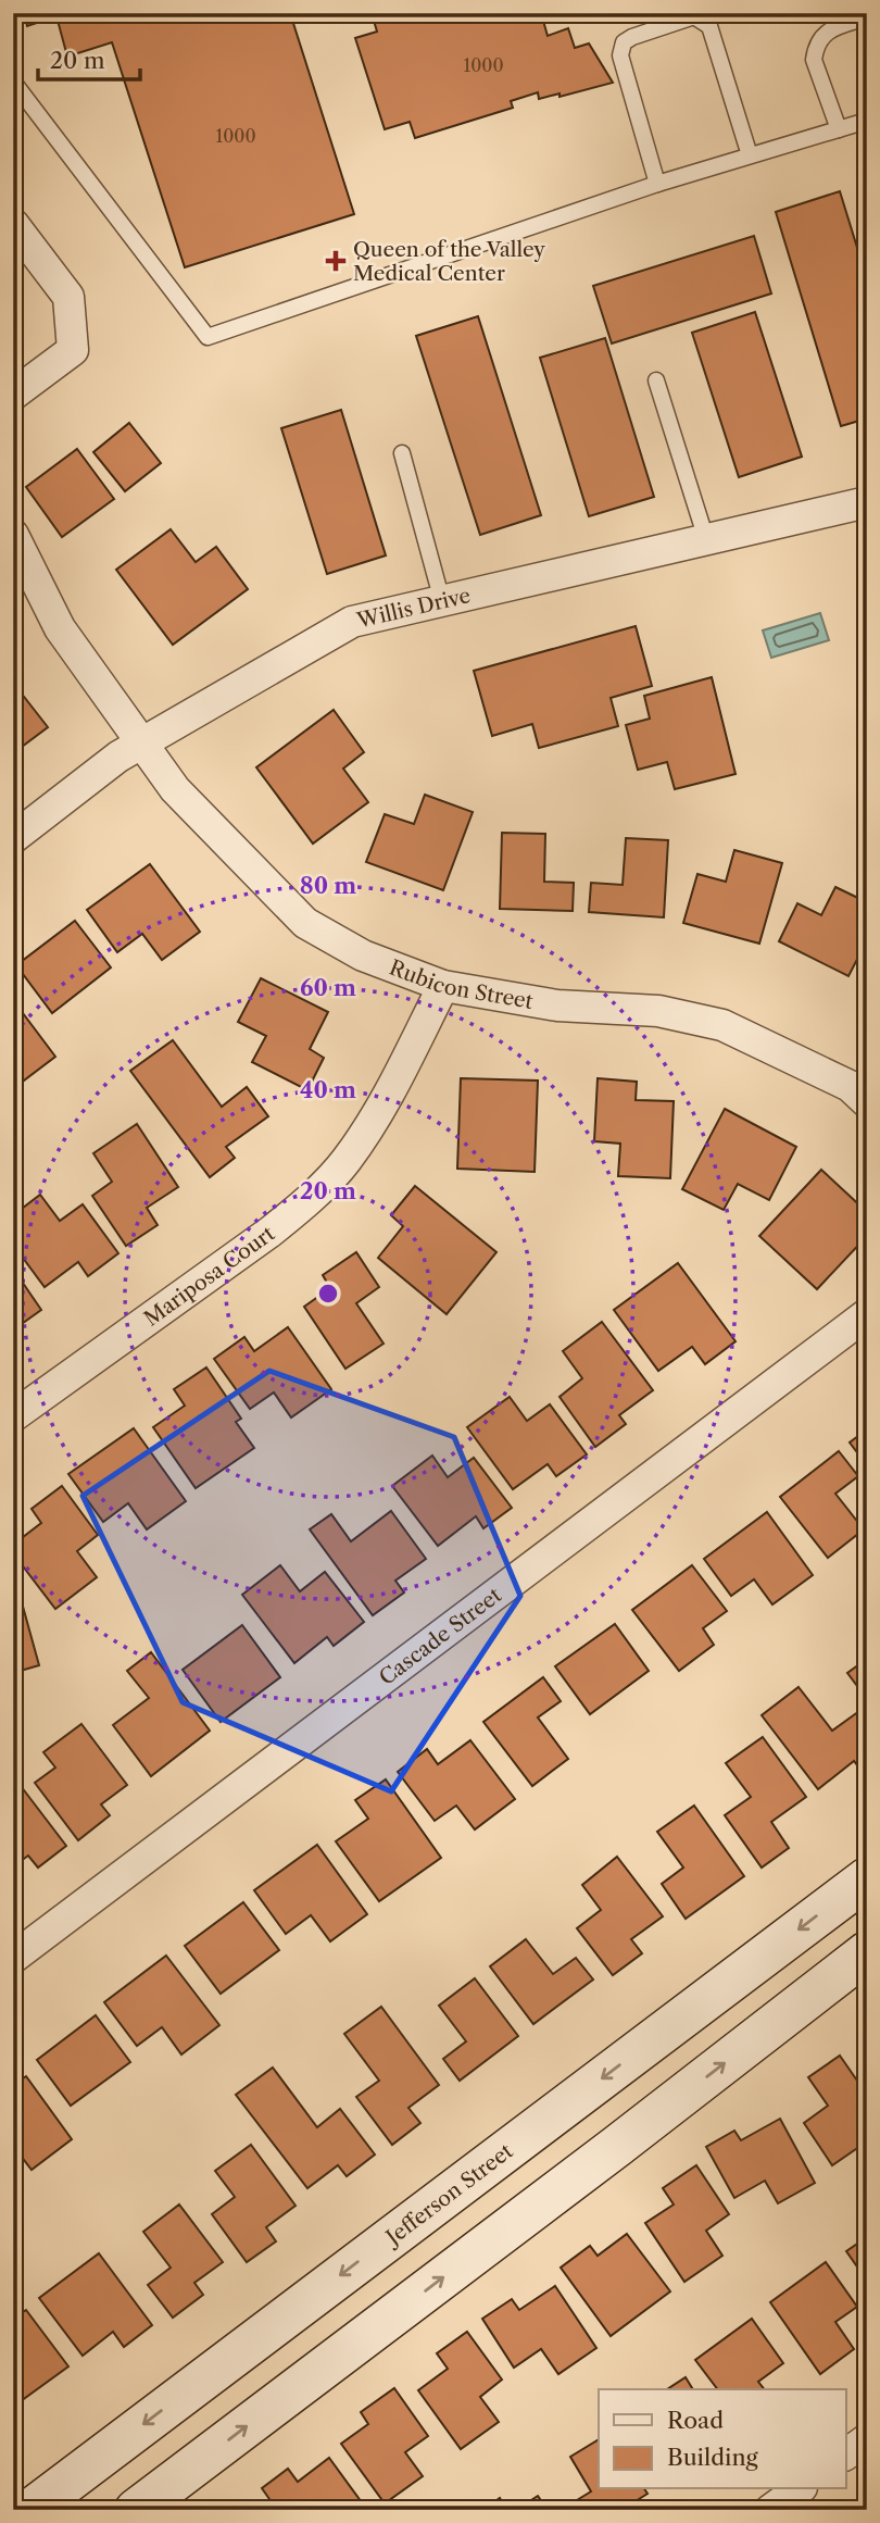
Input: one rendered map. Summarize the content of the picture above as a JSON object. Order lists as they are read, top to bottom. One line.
{"streets":{"main road":["Jefferson Street"],"street":["Willis Drive","Rubicon Street","Mariposa Court","Cascade Street"]},"crossings":[["Willis Drive","Rubicon Street"],["Rubicon Street","Mariposa Court"]],"places":{"health":["Queen of the Valley Medical Center"]},"house_numbers":["1000","1000"],"legend":["Road","Building"],"scale_bar":"20 m","rings":["80 m","60 m","40 m","20 m"]}
